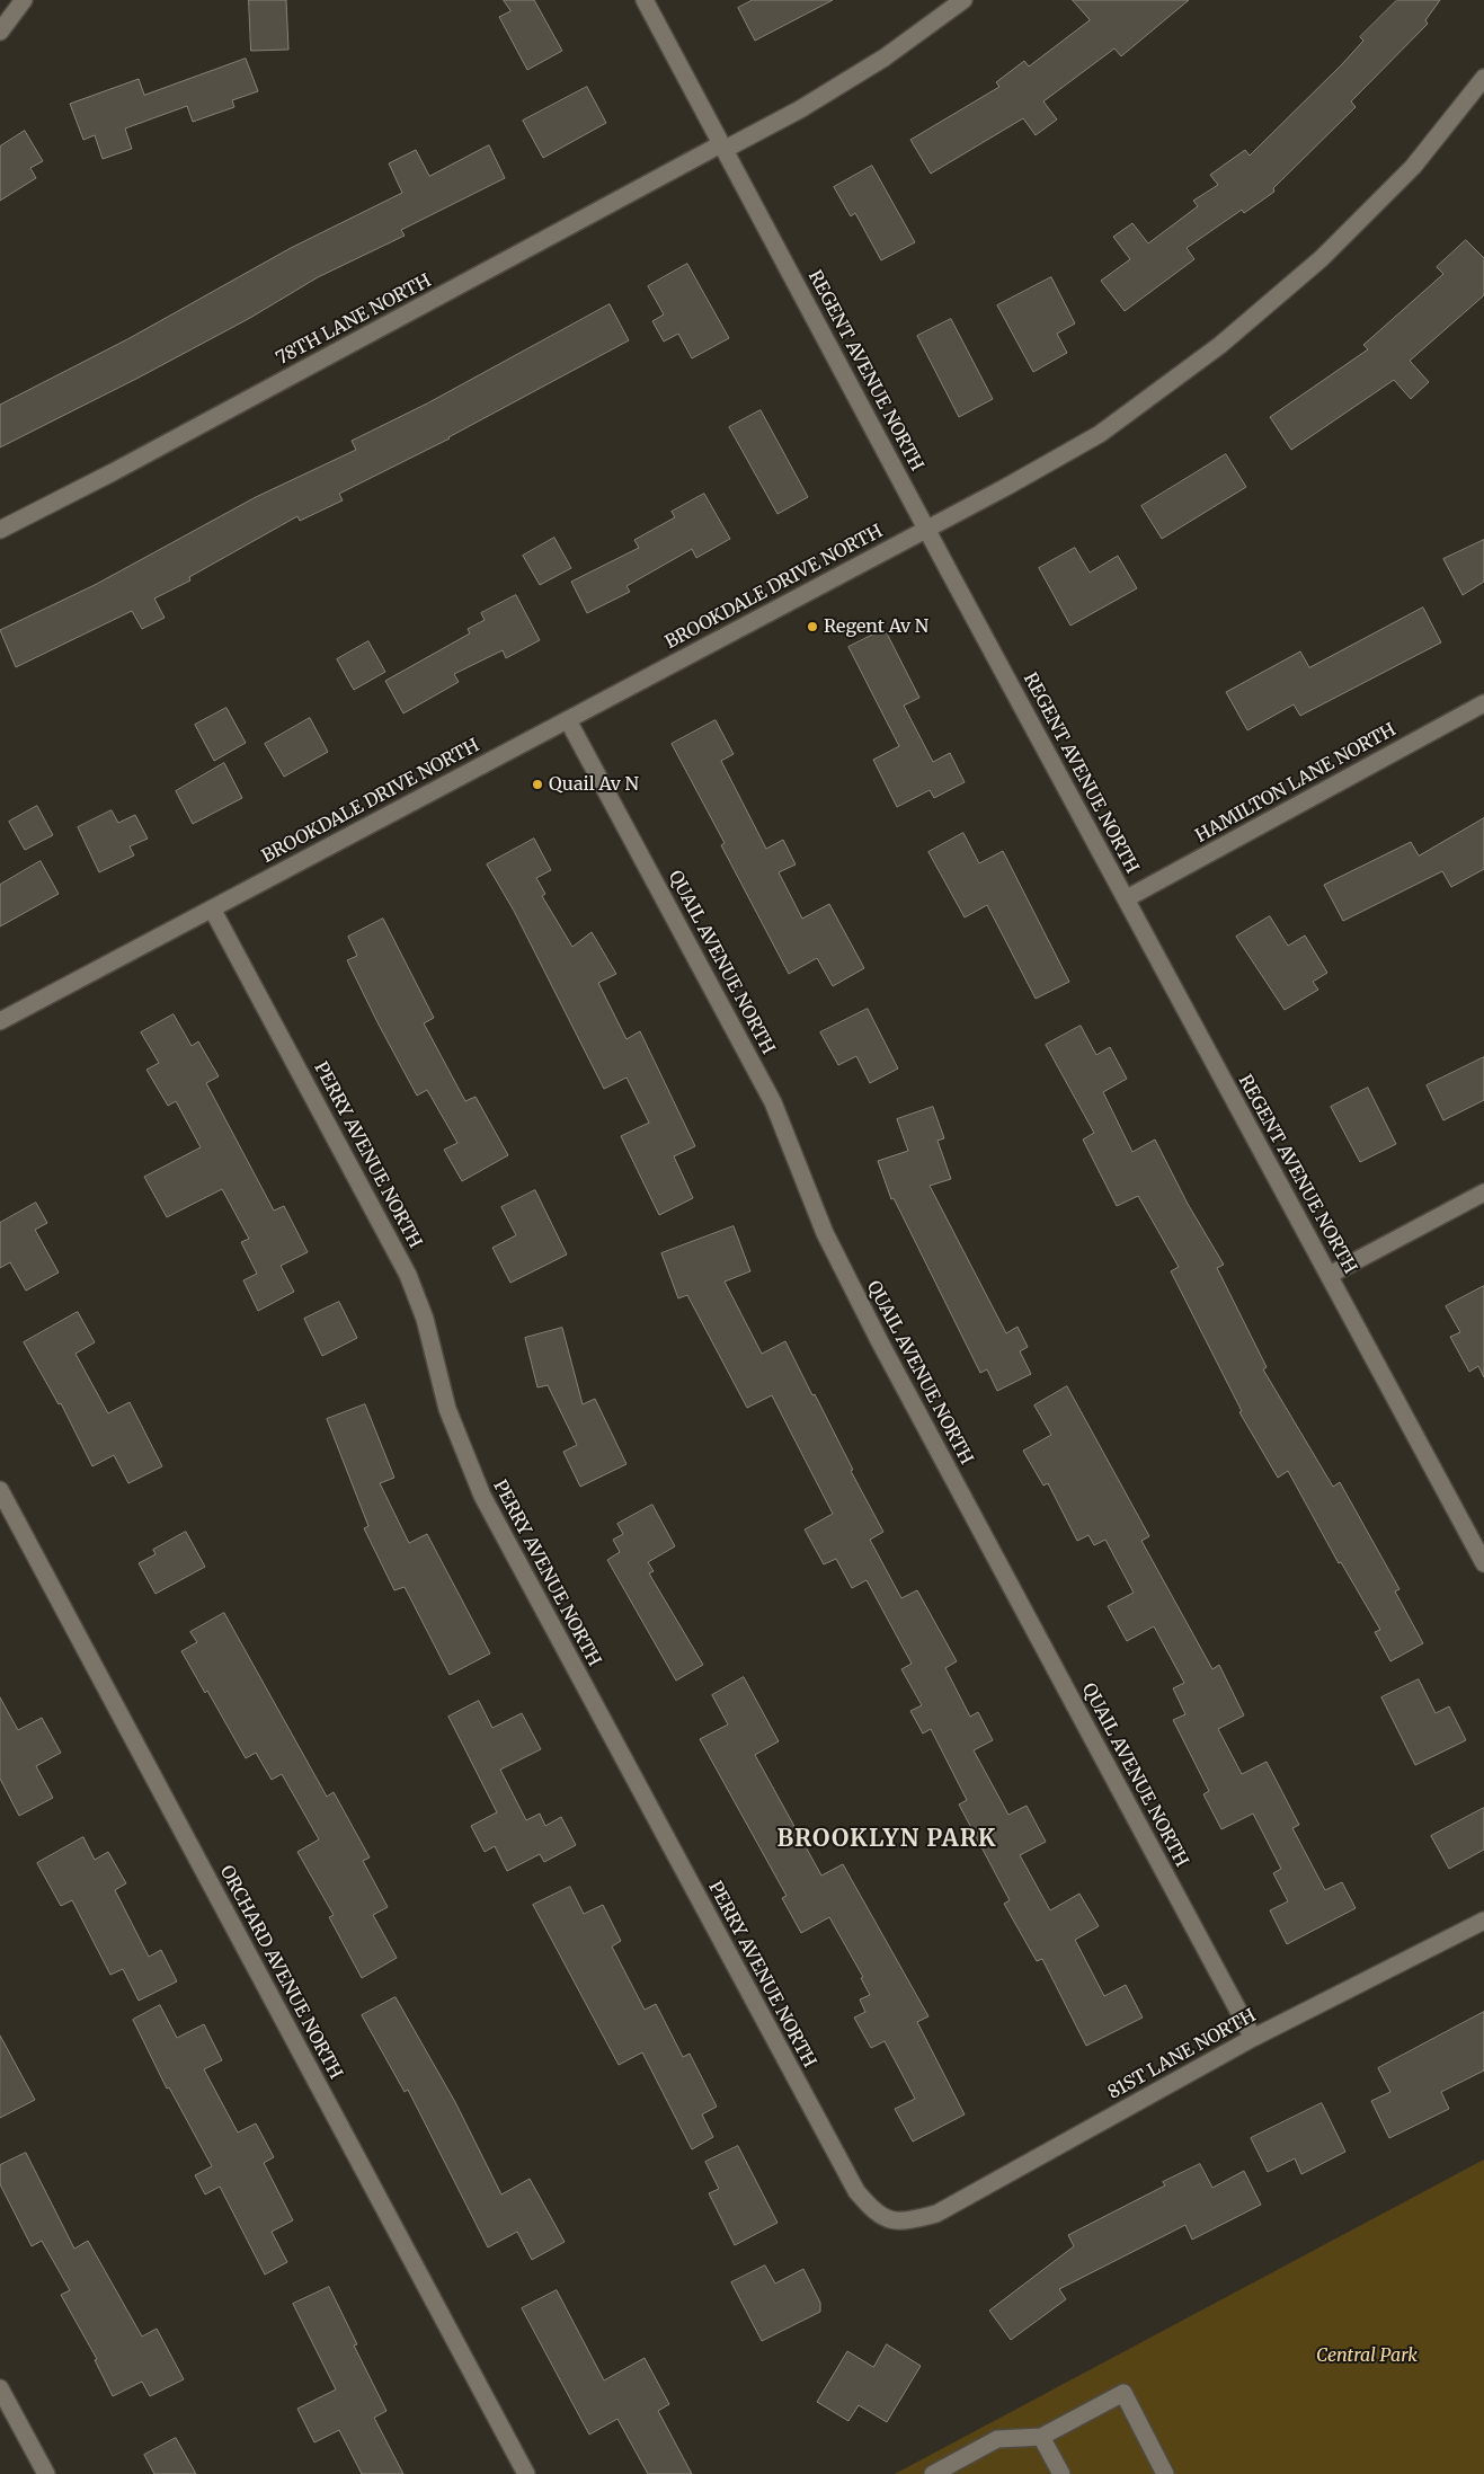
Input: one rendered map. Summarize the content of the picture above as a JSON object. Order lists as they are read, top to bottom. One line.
{"streets":{"street":["78TH LANE NORTH","REGENT AVENUE NORTH","BROOKDALE DRIVE NORTH","HAMILTON LANE NORTH","QUAIL AVENUE NORTH","PERRY AVENUE NORTH","ORCHARD AVENUE NORTH","81ST LANE NORTH"]},"crossings":[["78TH LANE NORTH","REGENT AVENUE NORTH"],["REGENT AVENUE NORTH","BROOKDALE DRIVE NORTH"],["REGENT AVENUE NORTH","HAMILTON LANE NORTH"],["BROOKDALE DRIVE NORTH","QUAIL AVENUE NORTH"],["BROOKDALE DRIVE NORTH","PERRY AVENUE NORTH"],["QUAIL AVENUE NORTH","81ST LANE NORTH"],["PERRY AVENUE NORTH","81ST LANE NORTH"]],"districts":["BROOKLYN PARK"],"parks":["Central Park"],"places":["Regent Av N","Quail Av N"]}
